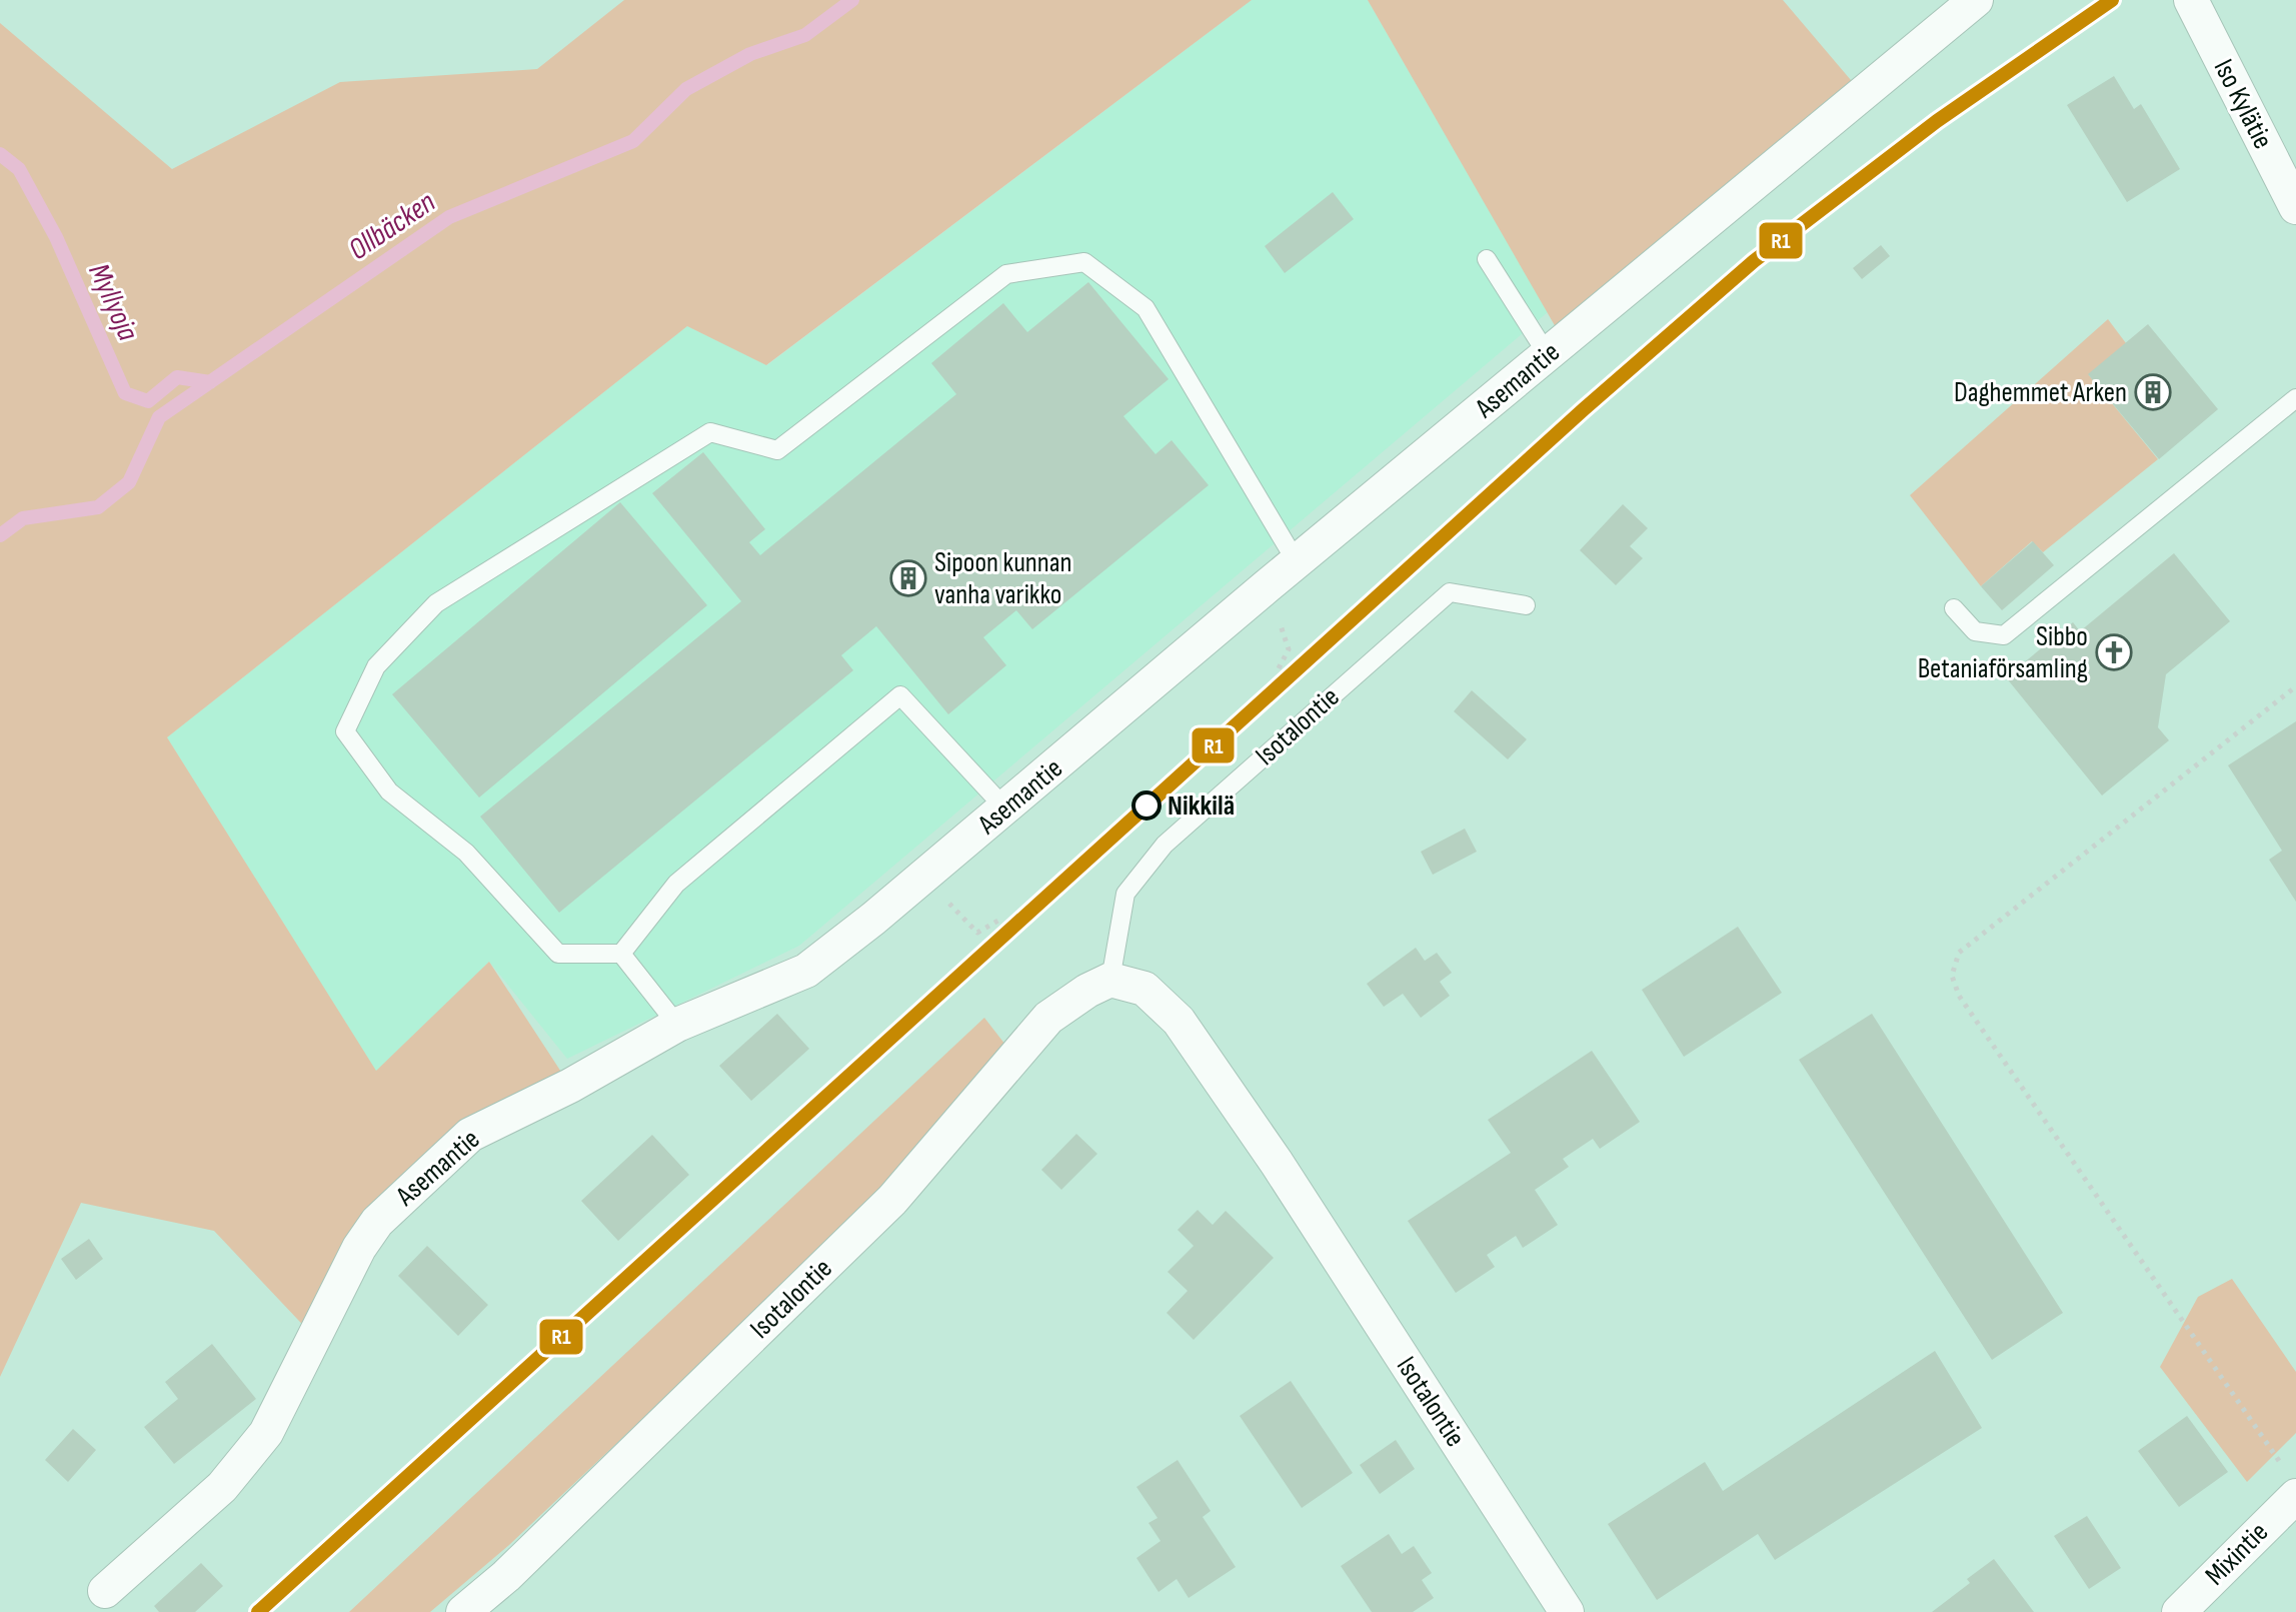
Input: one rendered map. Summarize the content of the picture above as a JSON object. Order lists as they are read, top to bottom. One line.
{"streets":{"street":["Iso Kylätie","Asemantie","Isotalontie","Mixintie"]},"water":["Ollbäcken","Myllyoja"],"places":{"building":["Daghemmet Arken","Sipoon kunnan vanha varikko"],"church":["Sibbo Betaniaförsamling"],"other":["Nikkilä"]},"lines":["transit line R1"]}
